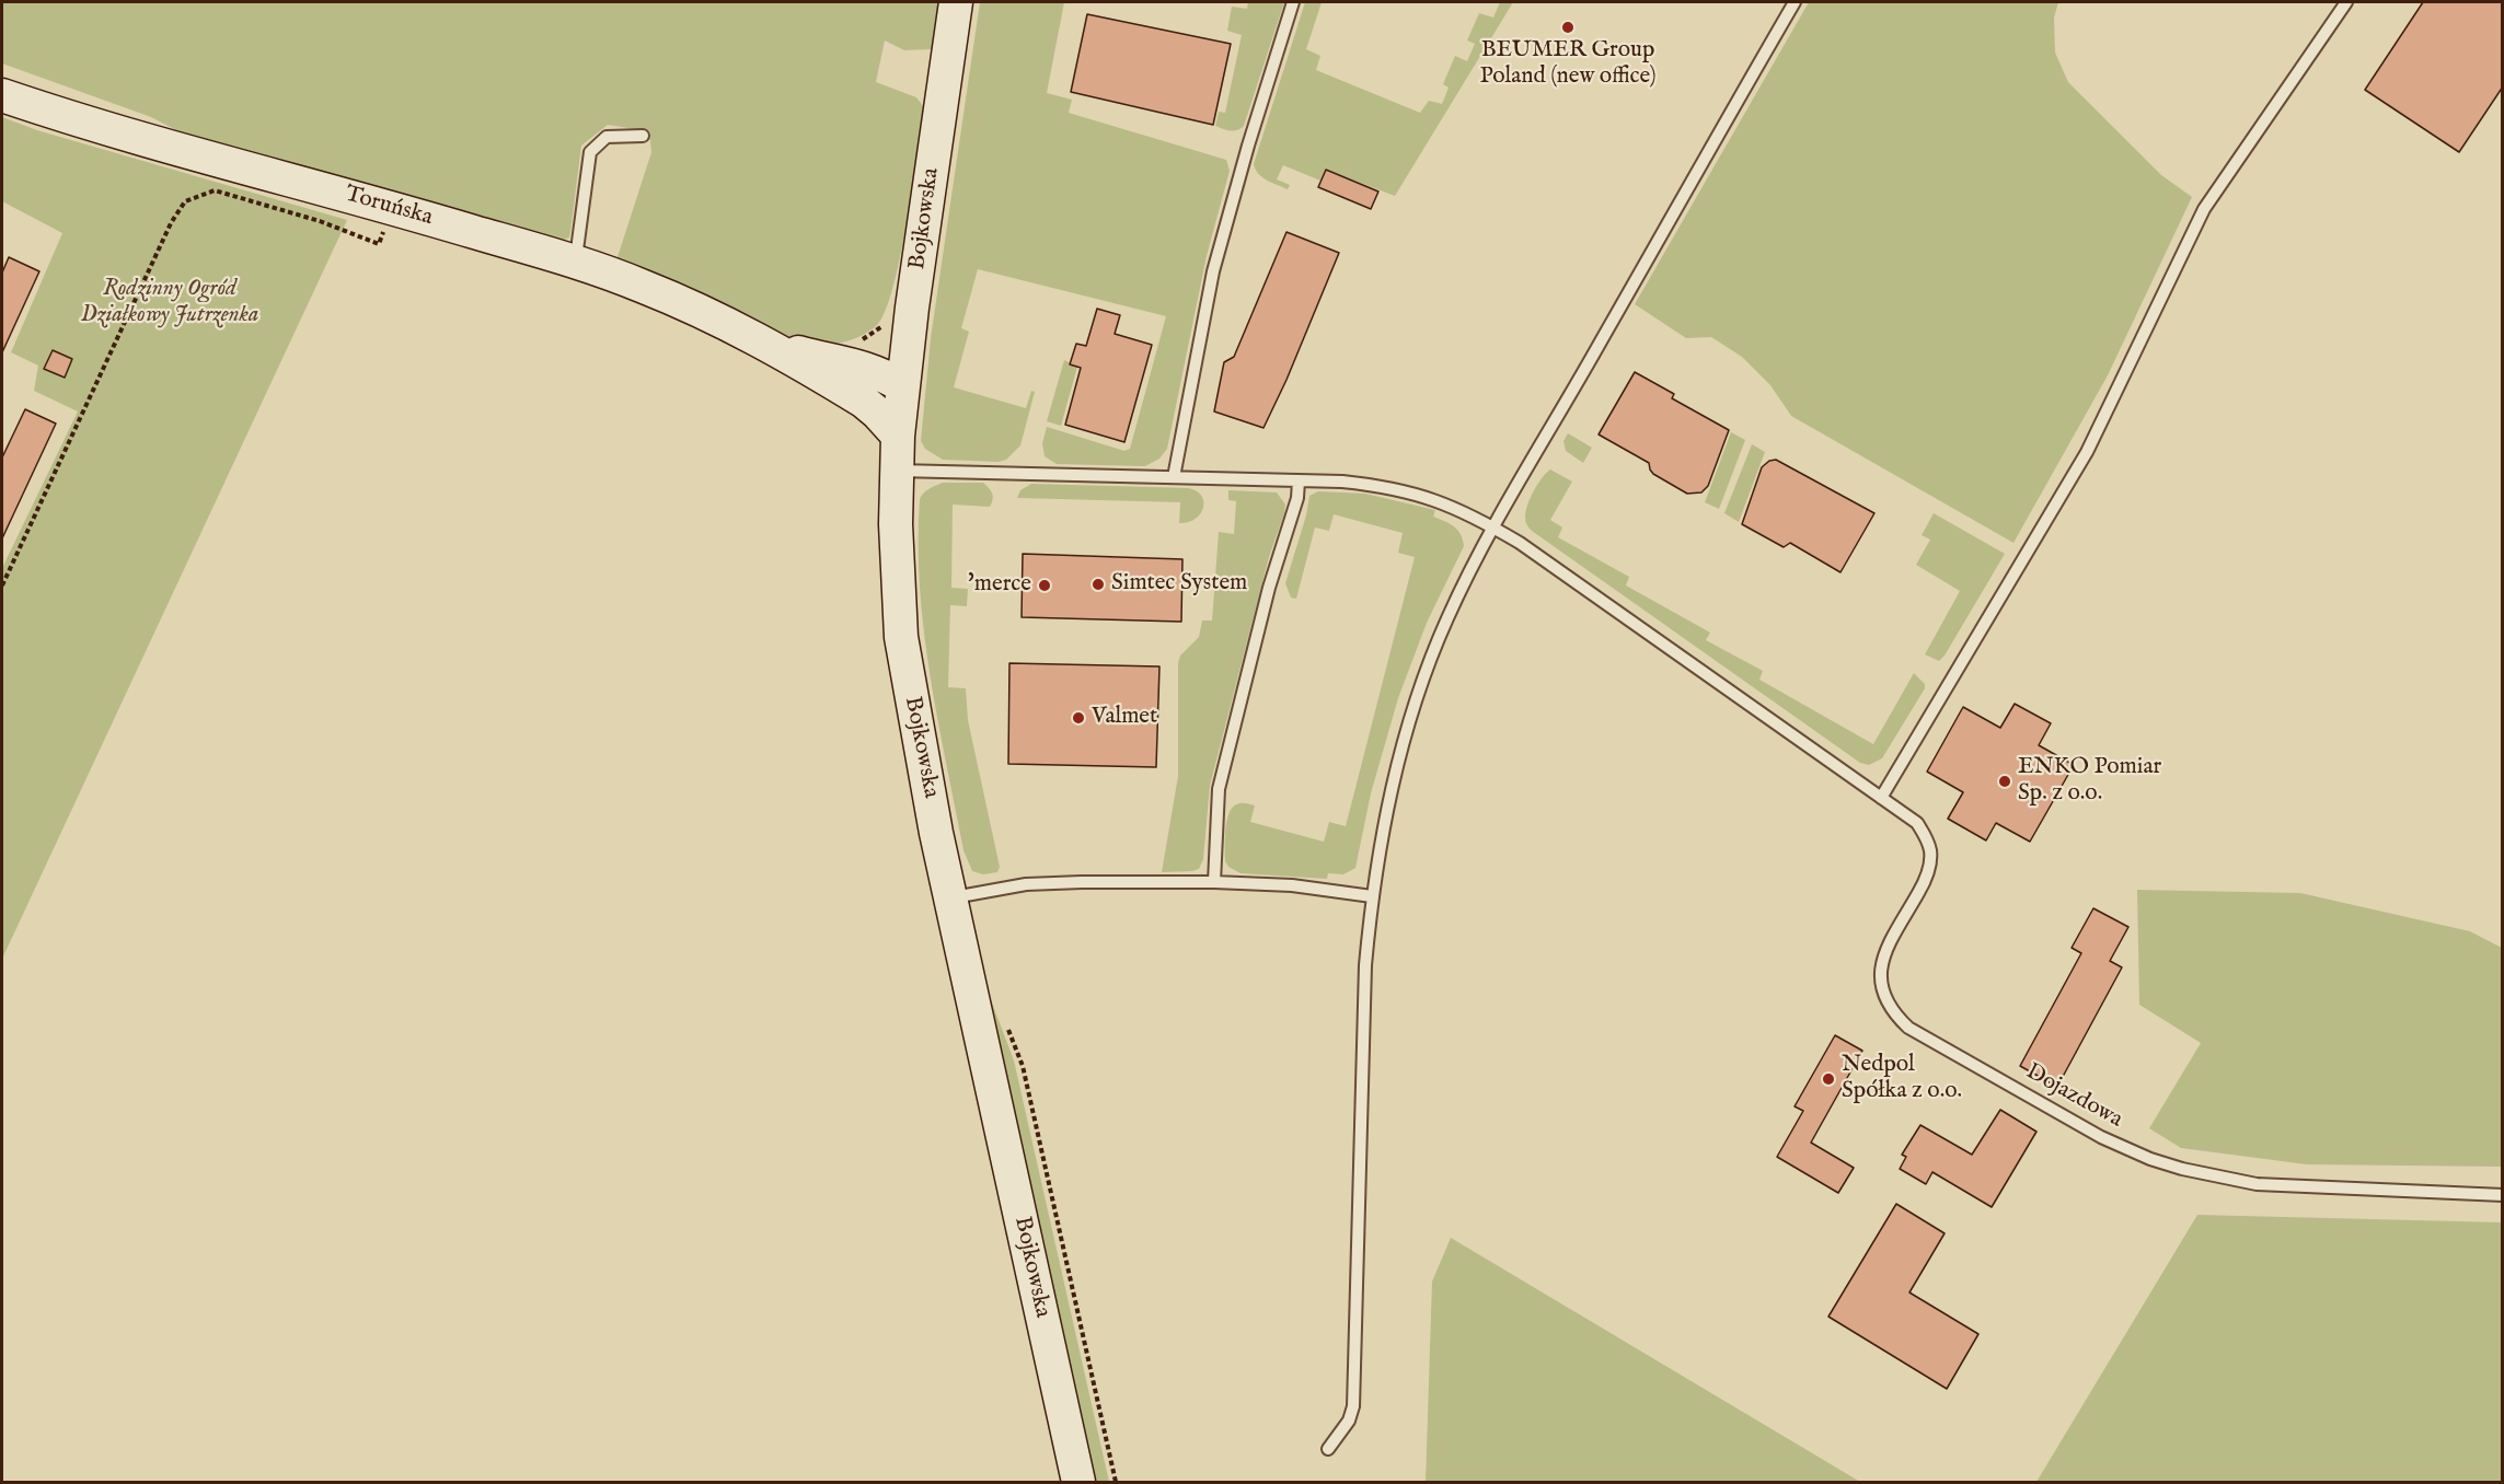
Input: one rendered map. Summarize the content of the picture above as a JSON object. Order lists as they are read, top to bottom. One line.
{"streets":{"street":["Toruńska","Bojkowska"],"lane":["Dojazdowa"]},"crossings":[["Toruńska","Bojkowska"],["Bojkowska","Dojazdowa"]],"parks":["Rodzinny Ogród Działkowy Jutrzenka"],"places":["BEUMER Group Poland (new office)","Simtec System","'merce","Valmet","ENKO Pomiar Sp. z o.o.","Nedpol Spółka z o.o."]}
